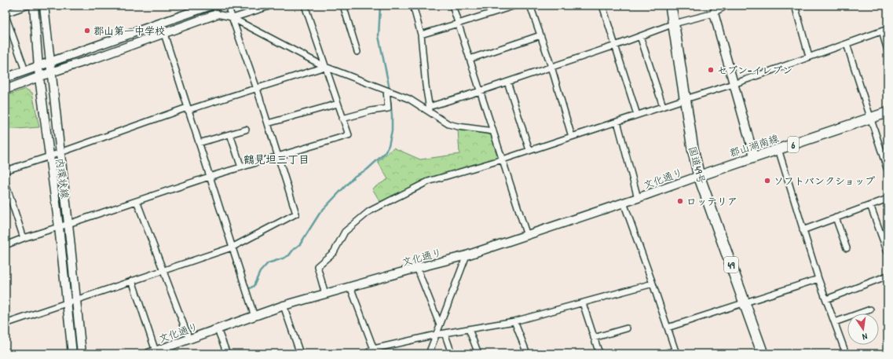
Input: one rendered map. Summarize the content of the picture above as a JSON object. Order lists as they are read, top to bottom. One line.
{"streets":{"highway":["国道49号","49"],"main road":["6","郡山湖南線"],"street":["内環状線","文化通り"]},"crossings":[["郡山湖南線","国道49号"],["郡山湖南線","文化通り"],["国道49号","文化通り"]],"districts":["鶴見坦三丁目"],"places":["郡山第一中学校","セブン-イレブン","ソフトバンクショップ","ロッテリア"],"north":"bottom"}
